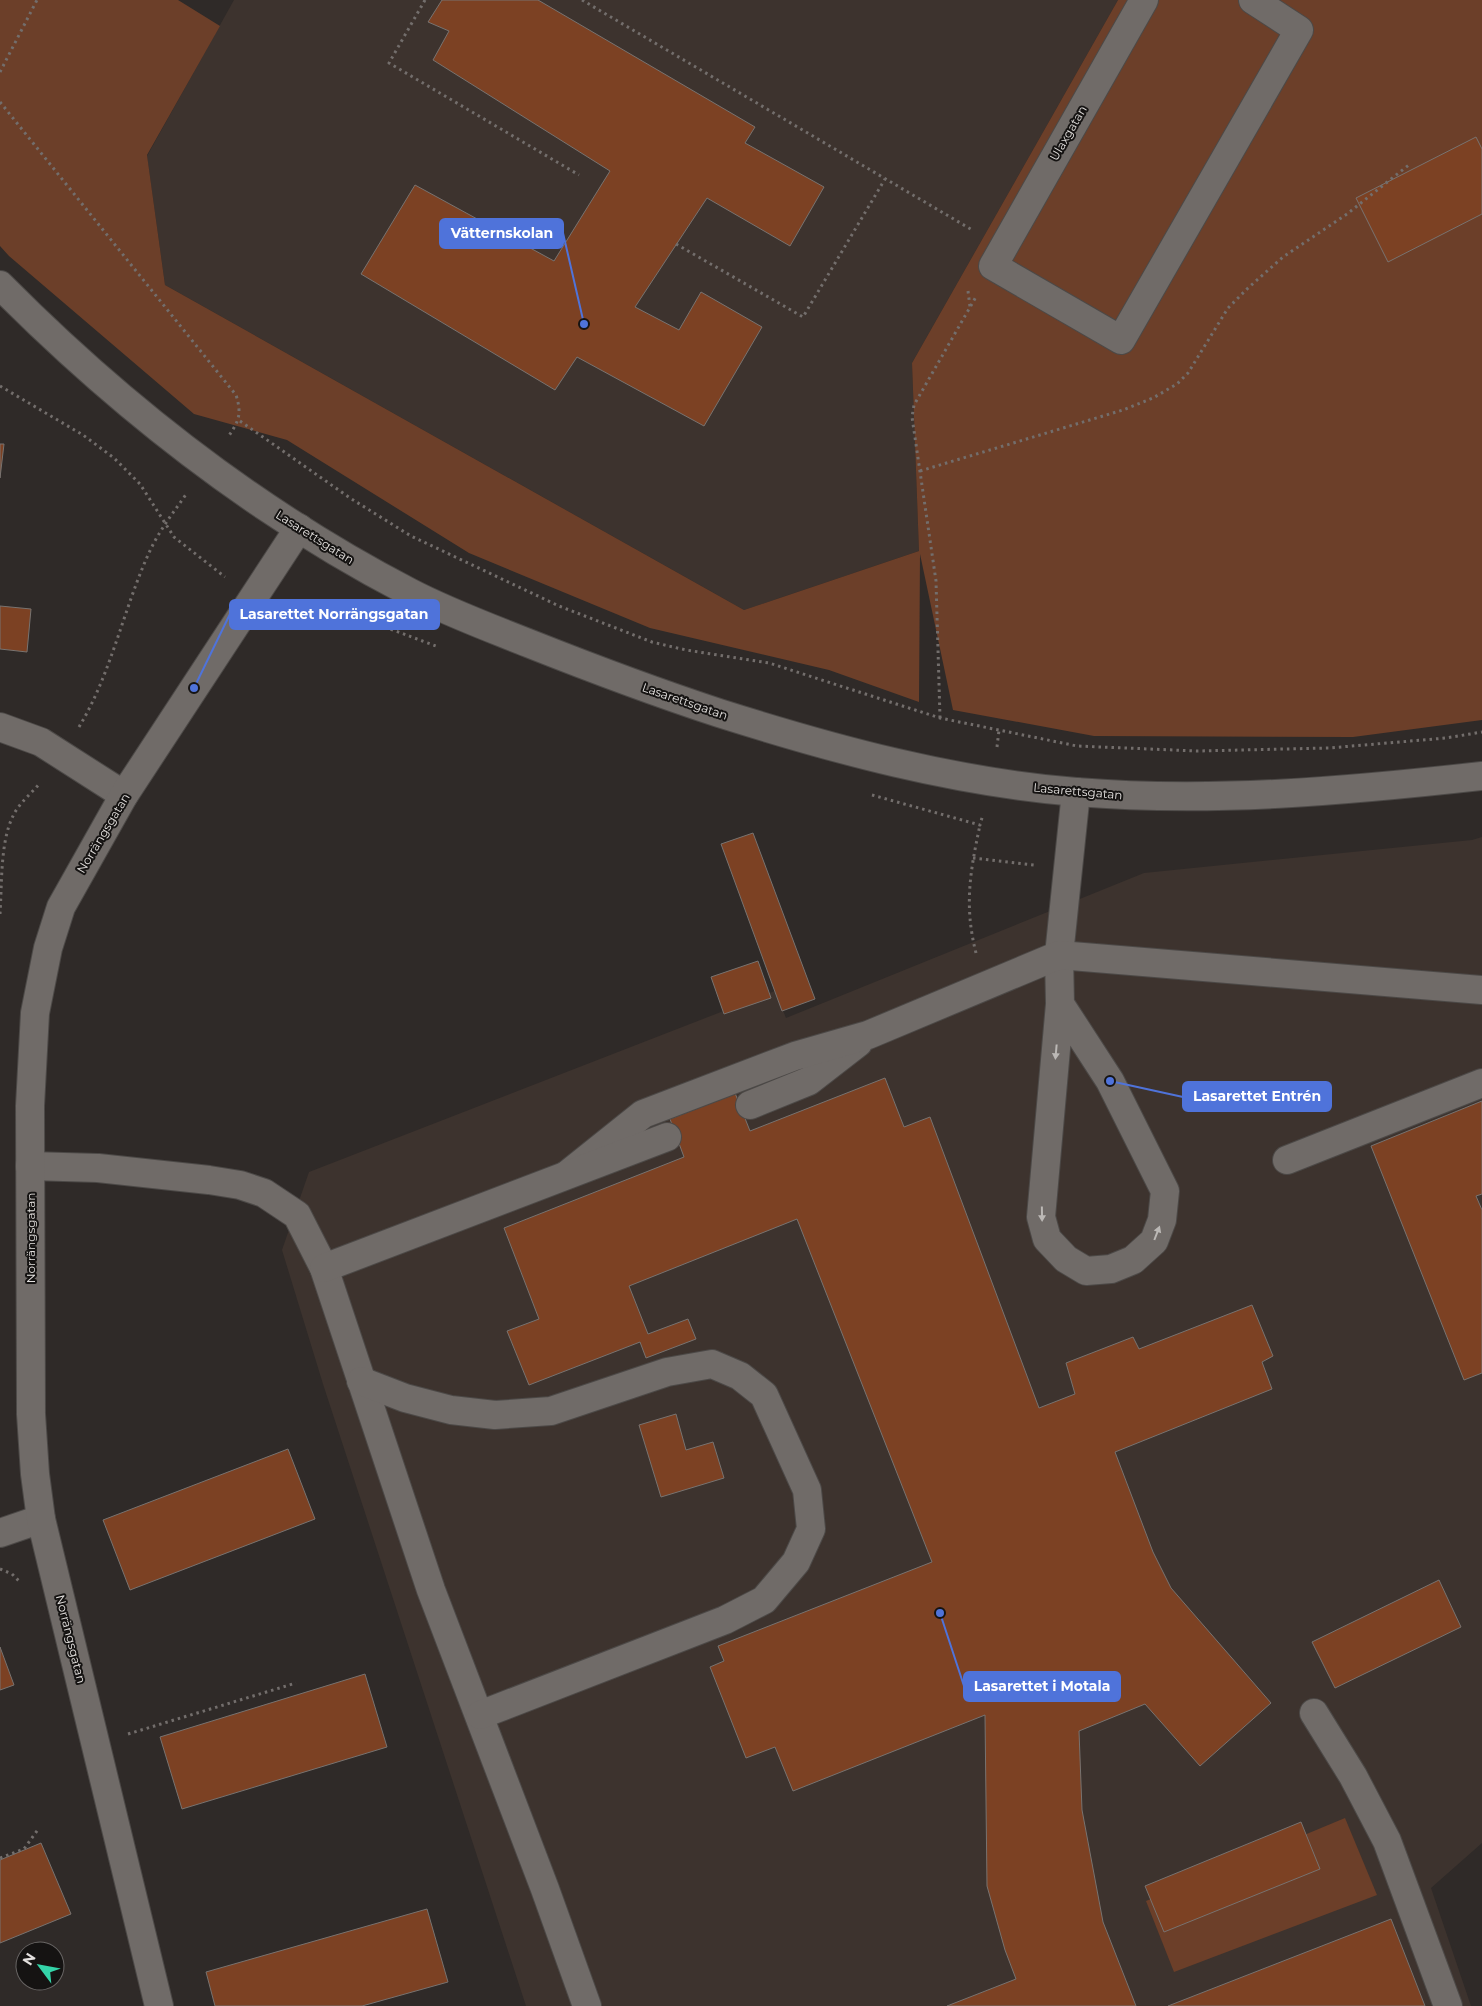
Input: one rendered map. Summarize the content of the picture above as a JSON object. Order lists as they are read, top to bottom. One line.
{"streets":{"street":["Ulaxgatan","Lasarettsgatan","Norrängsgatan"]},"crossings":[["Lasarettsgatan","Norrängsgatan"]],"places":["Vätternskolan","Lasarettet Norrängsgatan","Lasarettet Entrén","Lasarettet i Motala"],"north":"top left"}
